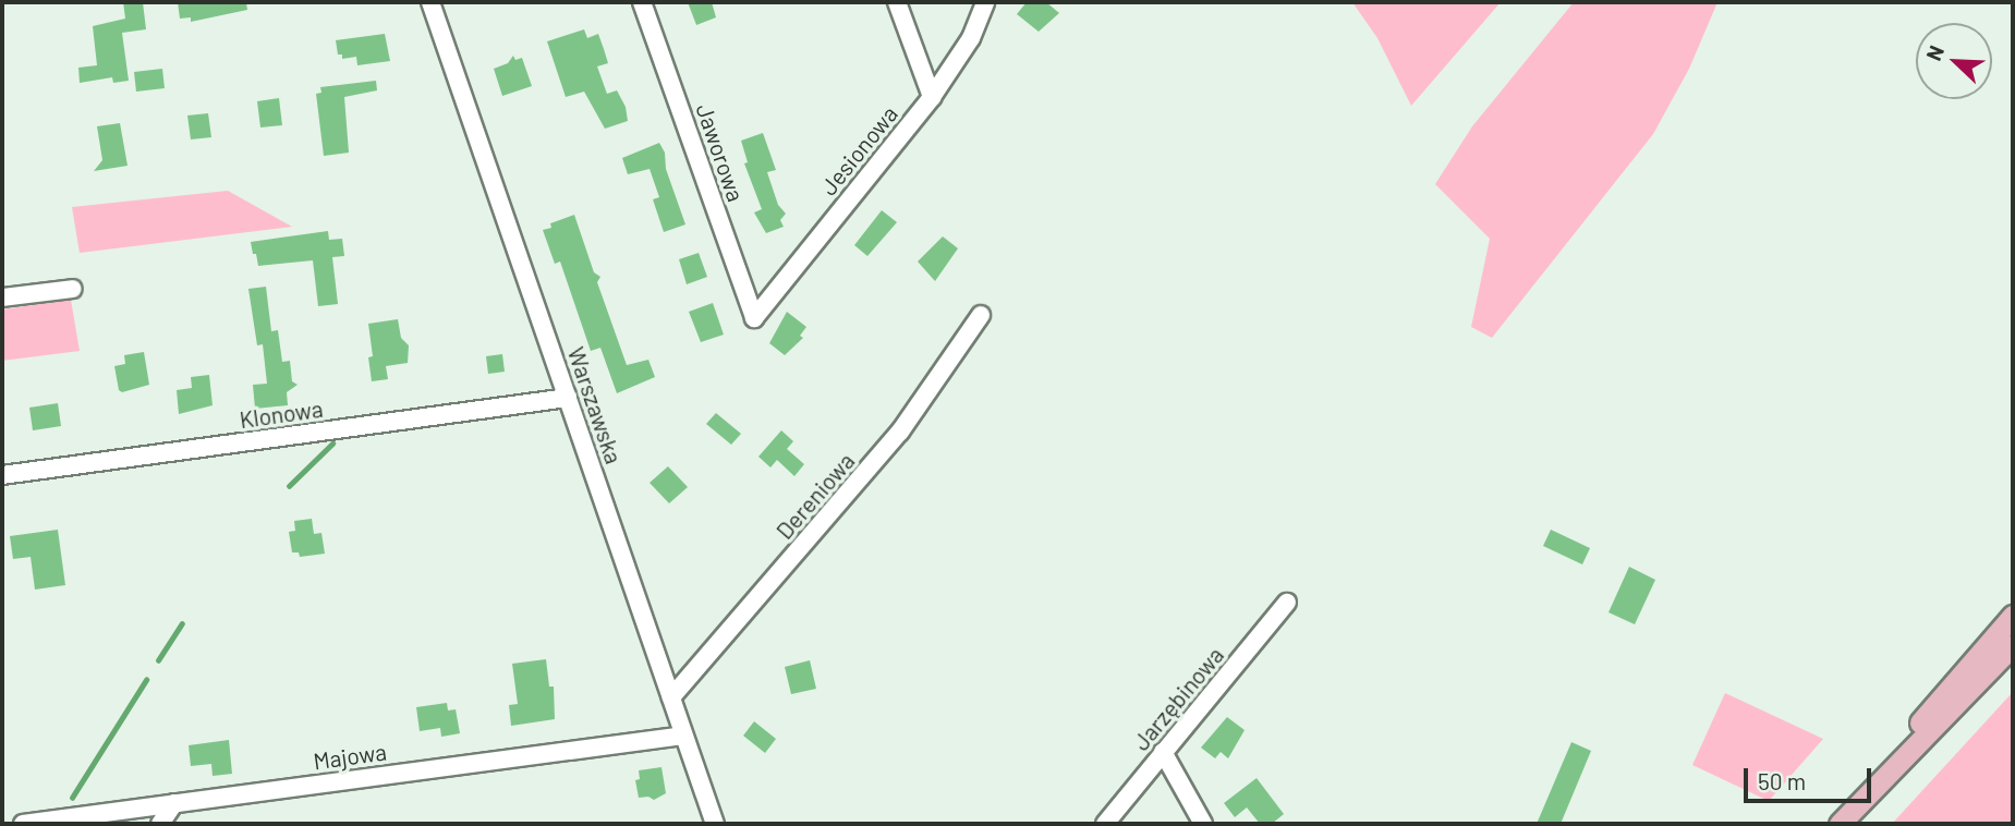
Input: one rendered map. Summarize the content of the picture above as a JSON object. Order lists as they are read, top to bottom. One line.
{"streets":{"street":["Jesionowa","Jaworowa","Warszawska","Klonowa","Dereniowa","Jarzębinowa","Majowa"]},"crossings":[["Jesionowa","Jaworowa"],["Warszawska","Klonowa"],["Warszawska","Dereniowa"],["Warszawska","Majowa"]],"scale_bar":"50 m","north":"top left"}
